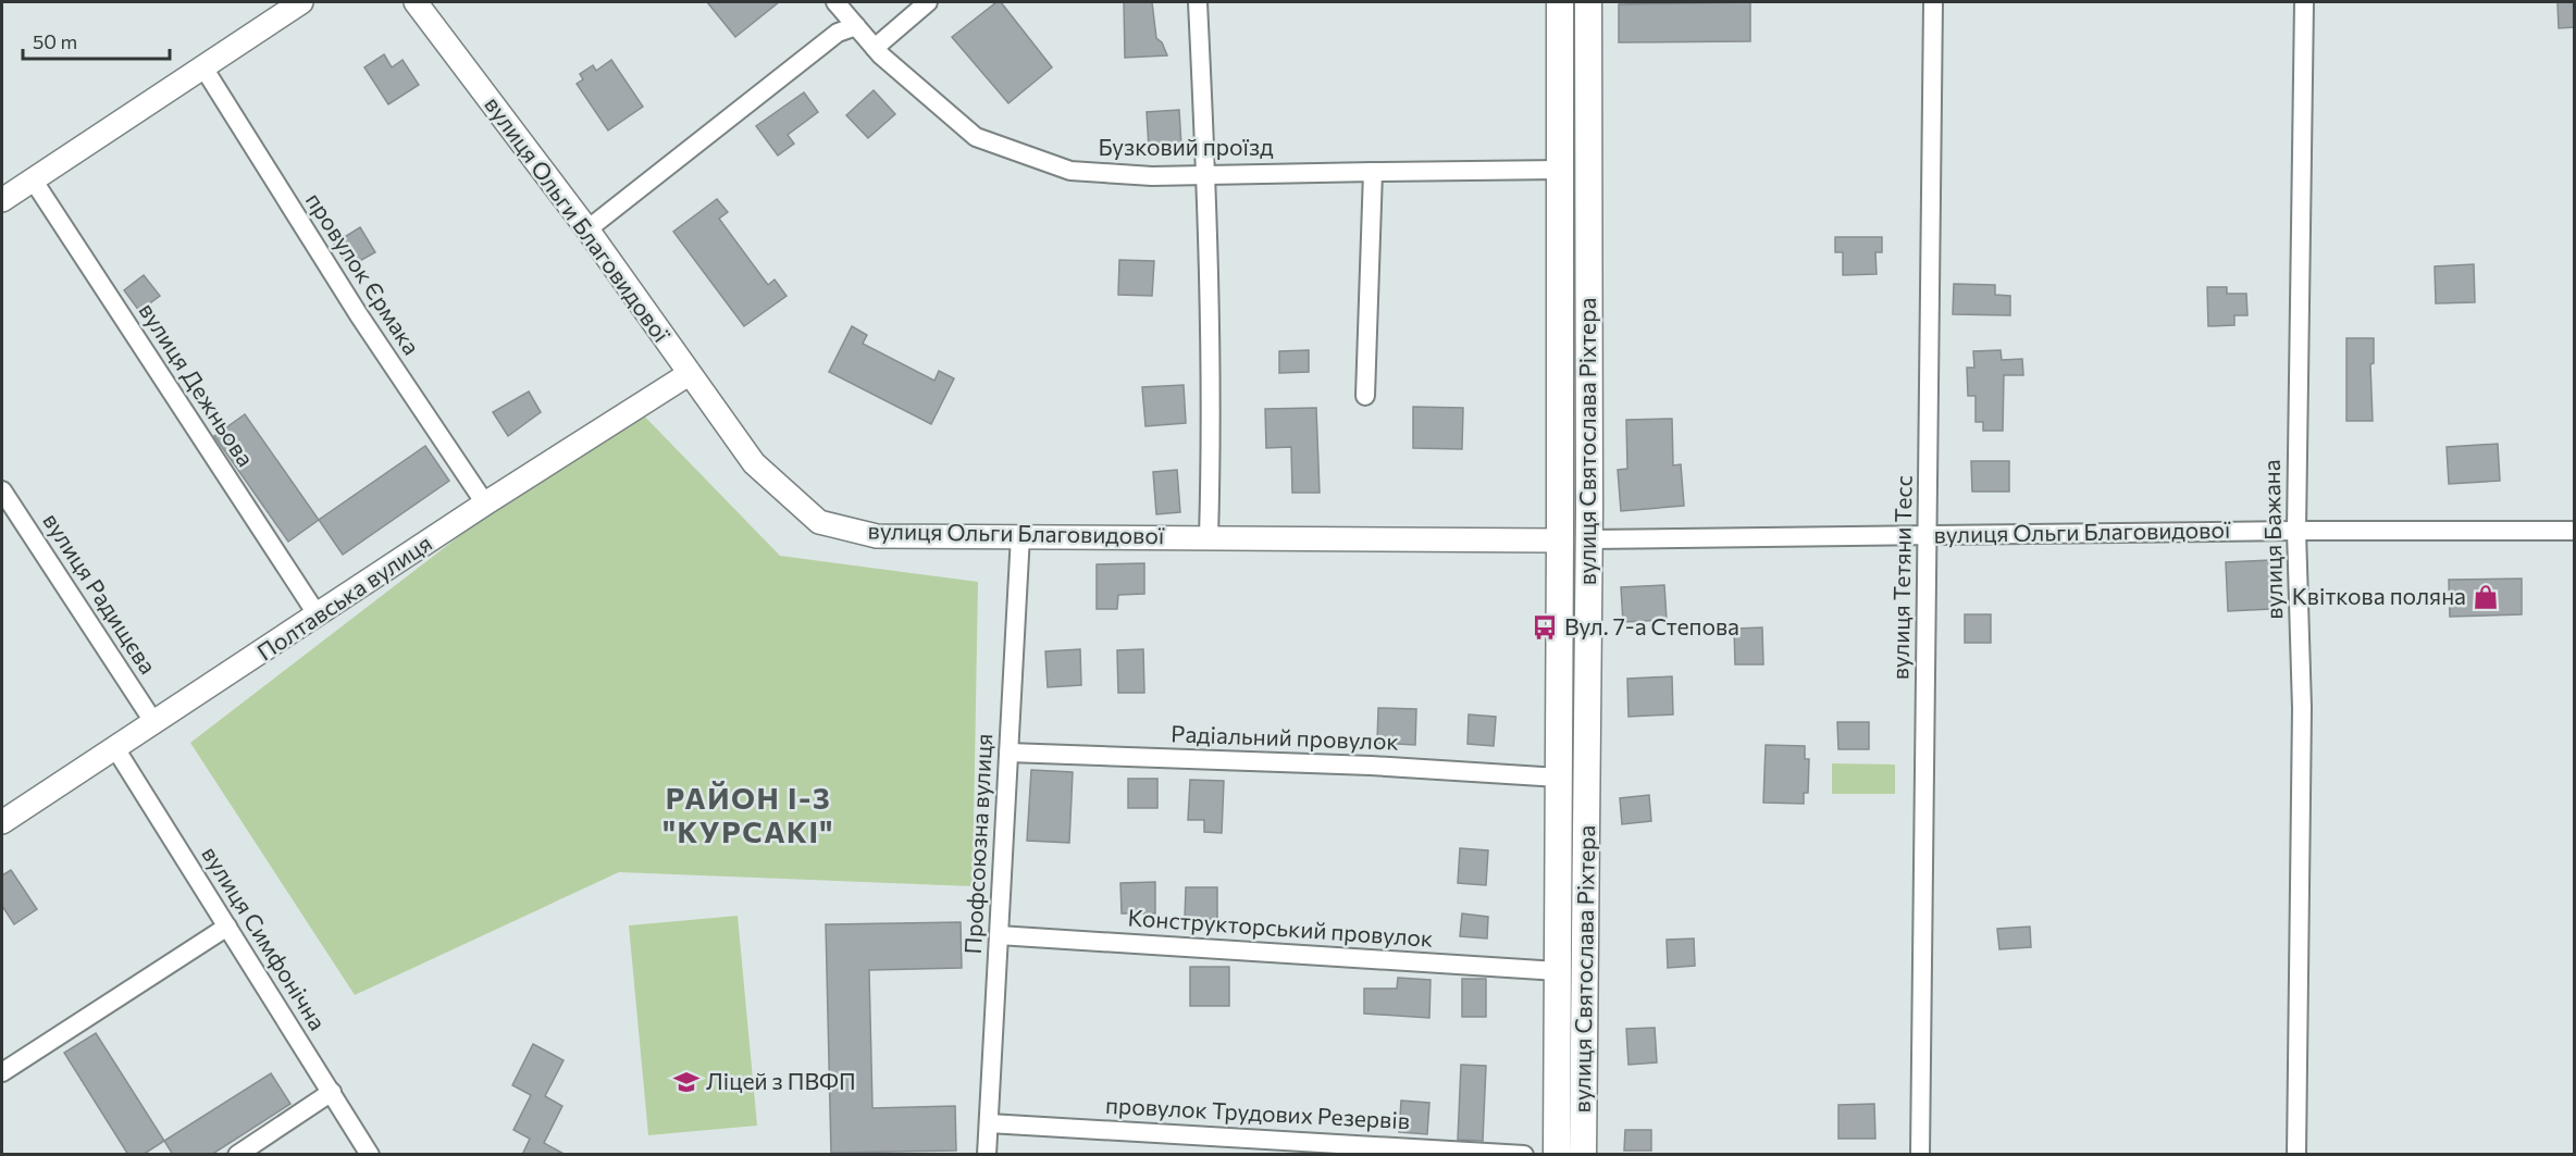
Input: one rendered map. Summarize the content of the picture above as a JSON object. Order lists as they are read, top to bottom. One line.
{"streets":{"main road":["вулиця Святослава Ріхтера"],"street":["Бузковий проїзд","вулиця Ольги Благовидової","провулок Єрмака","вулиця Дежньова","вулиця Бажана","вулиця Тетяни Тесс","вулиця Радищєва","Полтавська вулиця","Радіальний провулок","Профсоюзна вулиця","Конструкторський провулок","вулиця Симфонічна","провулок Трудових Резервів"]},"crossings":[["Бузковий проїзд","вулиця Святослава Ріхтера"],["вулиця Ольги Благовидової","вулиця Святослава Ріхтера"],["вулиця Ольги Благовидової","вулиця Бажана"],["вулиця Ольги Благовидової","вулиця Тетяни Тесс"],["вулиця Ольги Благовидової","Полтавська вулиця"],["вулиця Ольги Благовидової","Профсоюзна вулиця"],["провулок Єрмака","Полтавська вулиця"],["вулиця Дежньова","Полтавська вулиця"],["вулиця Святослава Ріхтера","Радіальний провулок"],["вулиця Святослава Ріхтера","Конструкторський провулок"],["вулиця Радищєва","Полтавська вулиця"],["Полтавська вулиця","вулиця Симфонічна"],["Радіальний провулок","Профсоюзна вулиця"],["Профсоюзна вулиця","Конструкторський провулок"],["Профсоюзна вулиця","провулок Трудових Резервів"]],"districts":["РАЙОН І-3 \"КУРСАКІ\""],"places":{"shop":["Квіткова поляна"],"bus stop":["Вул. 7-а Степова"],"school or university":["Ліцей з ПВФП"]},"scale_bar":"50 m"}
